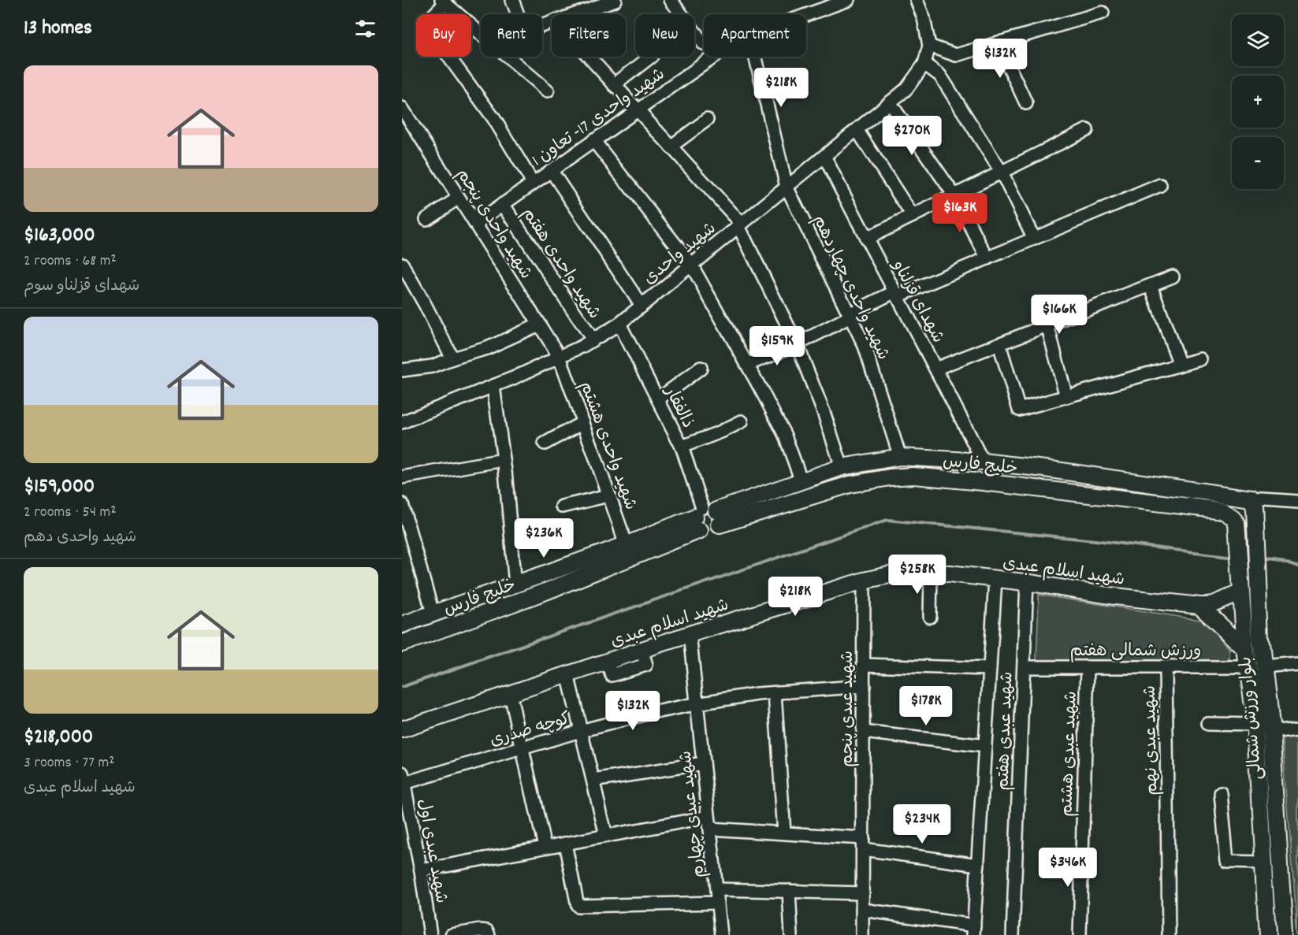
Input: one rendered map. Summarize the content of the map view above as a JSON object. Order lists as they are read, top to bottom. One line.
{"streets":{"main road":["خلیج فارس","شهید اسلام عبدی","بلوار ورزش شمالی"],"street":["شهید واحدی 17- تعاون 1","شهید واحدی پنجم","شهید واحدی","شهید واحدی هفتم","شهید واحدی چهاردهم","شهدای قزلناو","ذالفقار","شهید واحدی هشتم","ورزش شمالی هفتم","شهید عبدی پنجم","کوچه صدری","شهید عبدی هفتم","شهید عبدی نهم","شهید عبدی هشتم","شهید عبدی چهارم","شهید عبدی اول"]},"crossings":[["شهید واحدی 17- تعاون 1","شهید واحدی پنجم"],["شهید واحدی 17- تعاون 1","شهید واحدی هفتم"],["شهید واحدی پنجم","شهید واحدی"],["شهید واحدی پنجم","شهید واحدی هشتم"],["شهید واحدی","شهید واحدی هفتم"],["شهید واحدی","شهید واحدی چهاردهم"],["شهید واحدی","شهدای قزلناو"],["شهید واحدی","ذالفقار"],["شهید واحدی","شهید واحدی هشتم"],["ذالفقار","خلیج فارس"],["شهید واحدی هشتم","خلیج فارس"],["خلیج فارس","بلوار ورزش شمالی"],["شهید اسلام عبدی","شهید عبدی پنجم"],["شهید اسلام عبدی","بلوار ورزش شمالی"],["شهید اسلام عبدی","شهید عبدی هفتم"],["شهید اسلام عبدی","شهید عبدی چهارم"],["ورزش شمالی هفتم","بلوار ورزش شمالی"],["ورزش شمالی هفتم","شهید عبدی هفتم"],["ورزش شمالی هفتم","شهید عبدی نهم"],["ورزش شمالی هفتم","شهید عبدی هشتم"],["شهید عبدی پنجم","کوچه صدری"],["کوچه صدری","شهید عبدی چهارم"],["کوچه صدری","شهید عبدی اول"]],"page":{"heading":"13 homes","map_buttons":["+","−"],"chip":["Buy","Rent","Filters","New","Apartment"],"price":["$132K","$218K","$270K","$163K","$166K","$159K","$236K","$258K","$218K","$178K","$132K","$234K","$346K"],"list":[{"name":"$163,000","note":"2 rooms · 68 m² · شهدای قزلناو سوم"},{"name":"$159,000","note":"2 rooms · 54 m² · شهید واحدی دهم"},{"name":"$218,000","note":"3 rooms · 77 m² · شهید اسلام عبدی"}]}}
